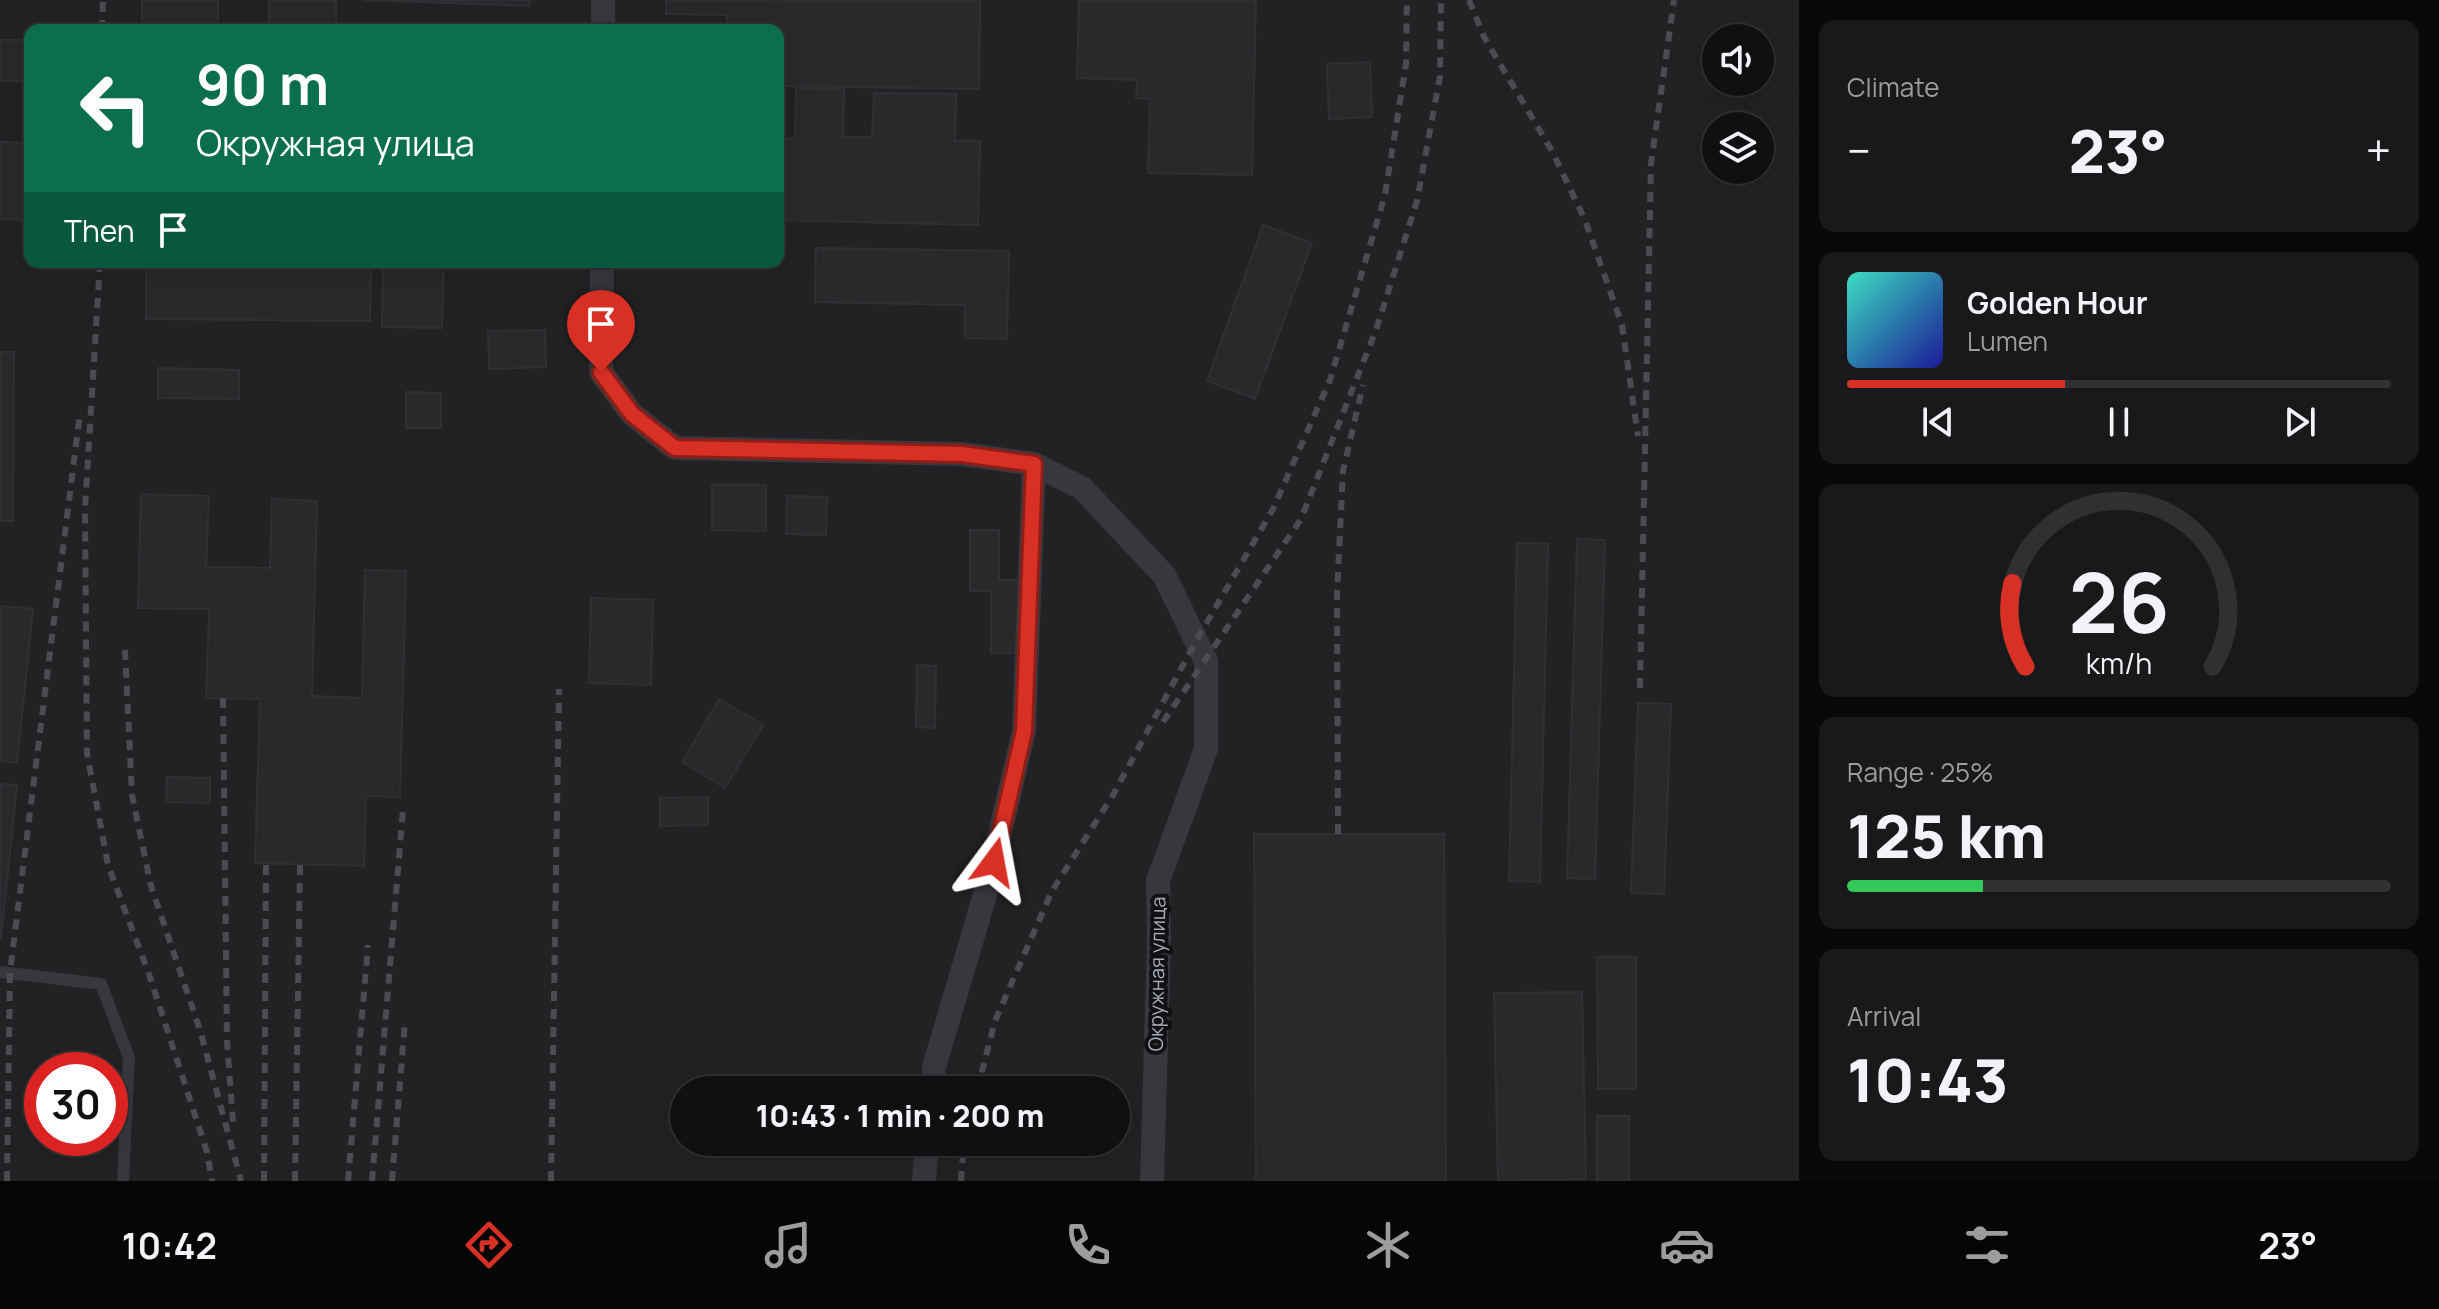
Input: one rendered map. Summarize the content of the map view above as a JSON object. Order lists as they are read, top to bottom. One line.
{"streets":{"street":["Окружная улица"]},"page":{"tile":["Climate",["Range · 25%","125 km"],["Arrival","10:43"]],"turn":["90 m","Окружная улица"],"heat":["−","23°","+"],"then":"Then","song":["Golden Hour","Lumen"],"limit":"30","trip":"10:43 · 1 min · 200 m","tabs":["10:42","23°"],"gauge":["26","km/h"]}}
